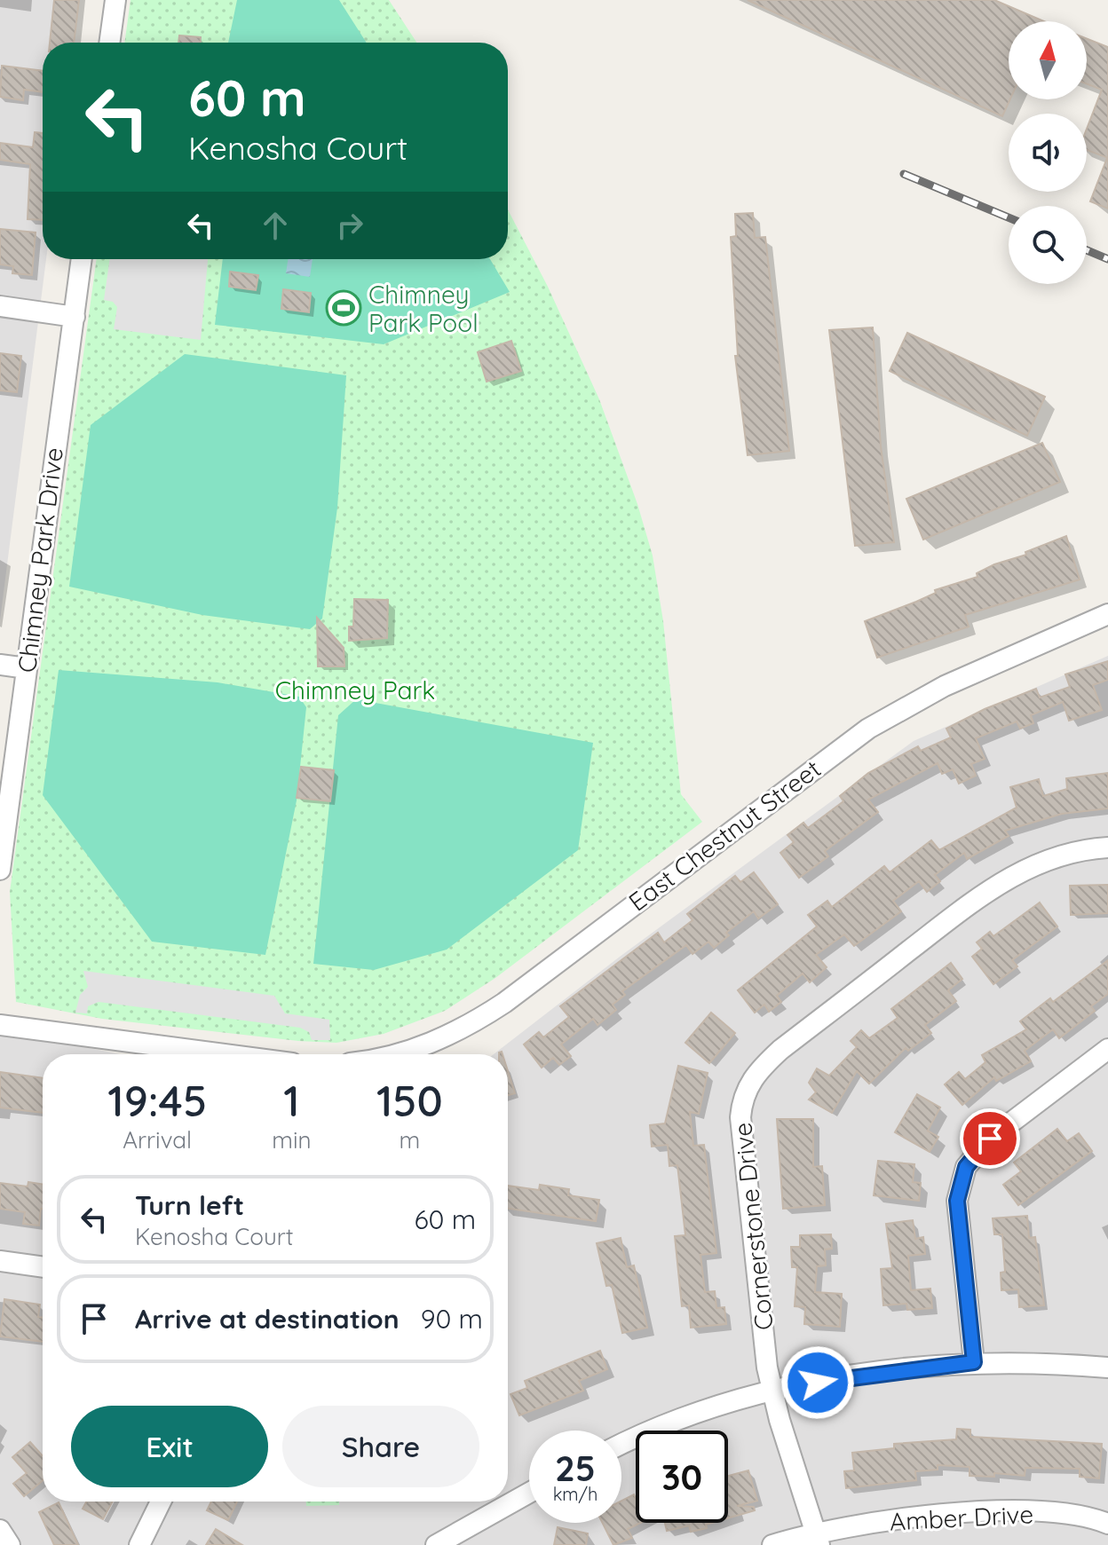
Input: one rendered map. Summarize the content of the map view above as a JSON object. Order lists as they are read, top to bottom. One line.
{"streets":{"street":["Chimney Park Drive","East Chestnut Street","Cornerstone Drive","Amber Drive"]},"crossings":[["Cornerstone Drive","Amber Drive"]],"parks":["Chimney Park"],"places":{"sports":["Chimney Park Pool"]},"north":"top","page":{"turn":["60 m","Kenosha Court"],"eta":["19:45","Arrival","1","min","150","m"],"list":[{"name":"Turn left","note":"Kenosha Court","value":"60 m"},{"name":"Arrive at destination","value":"90 m"}],"buttons":["Exit","Share"],"speed":"25 km/h","limit":"30"}}
